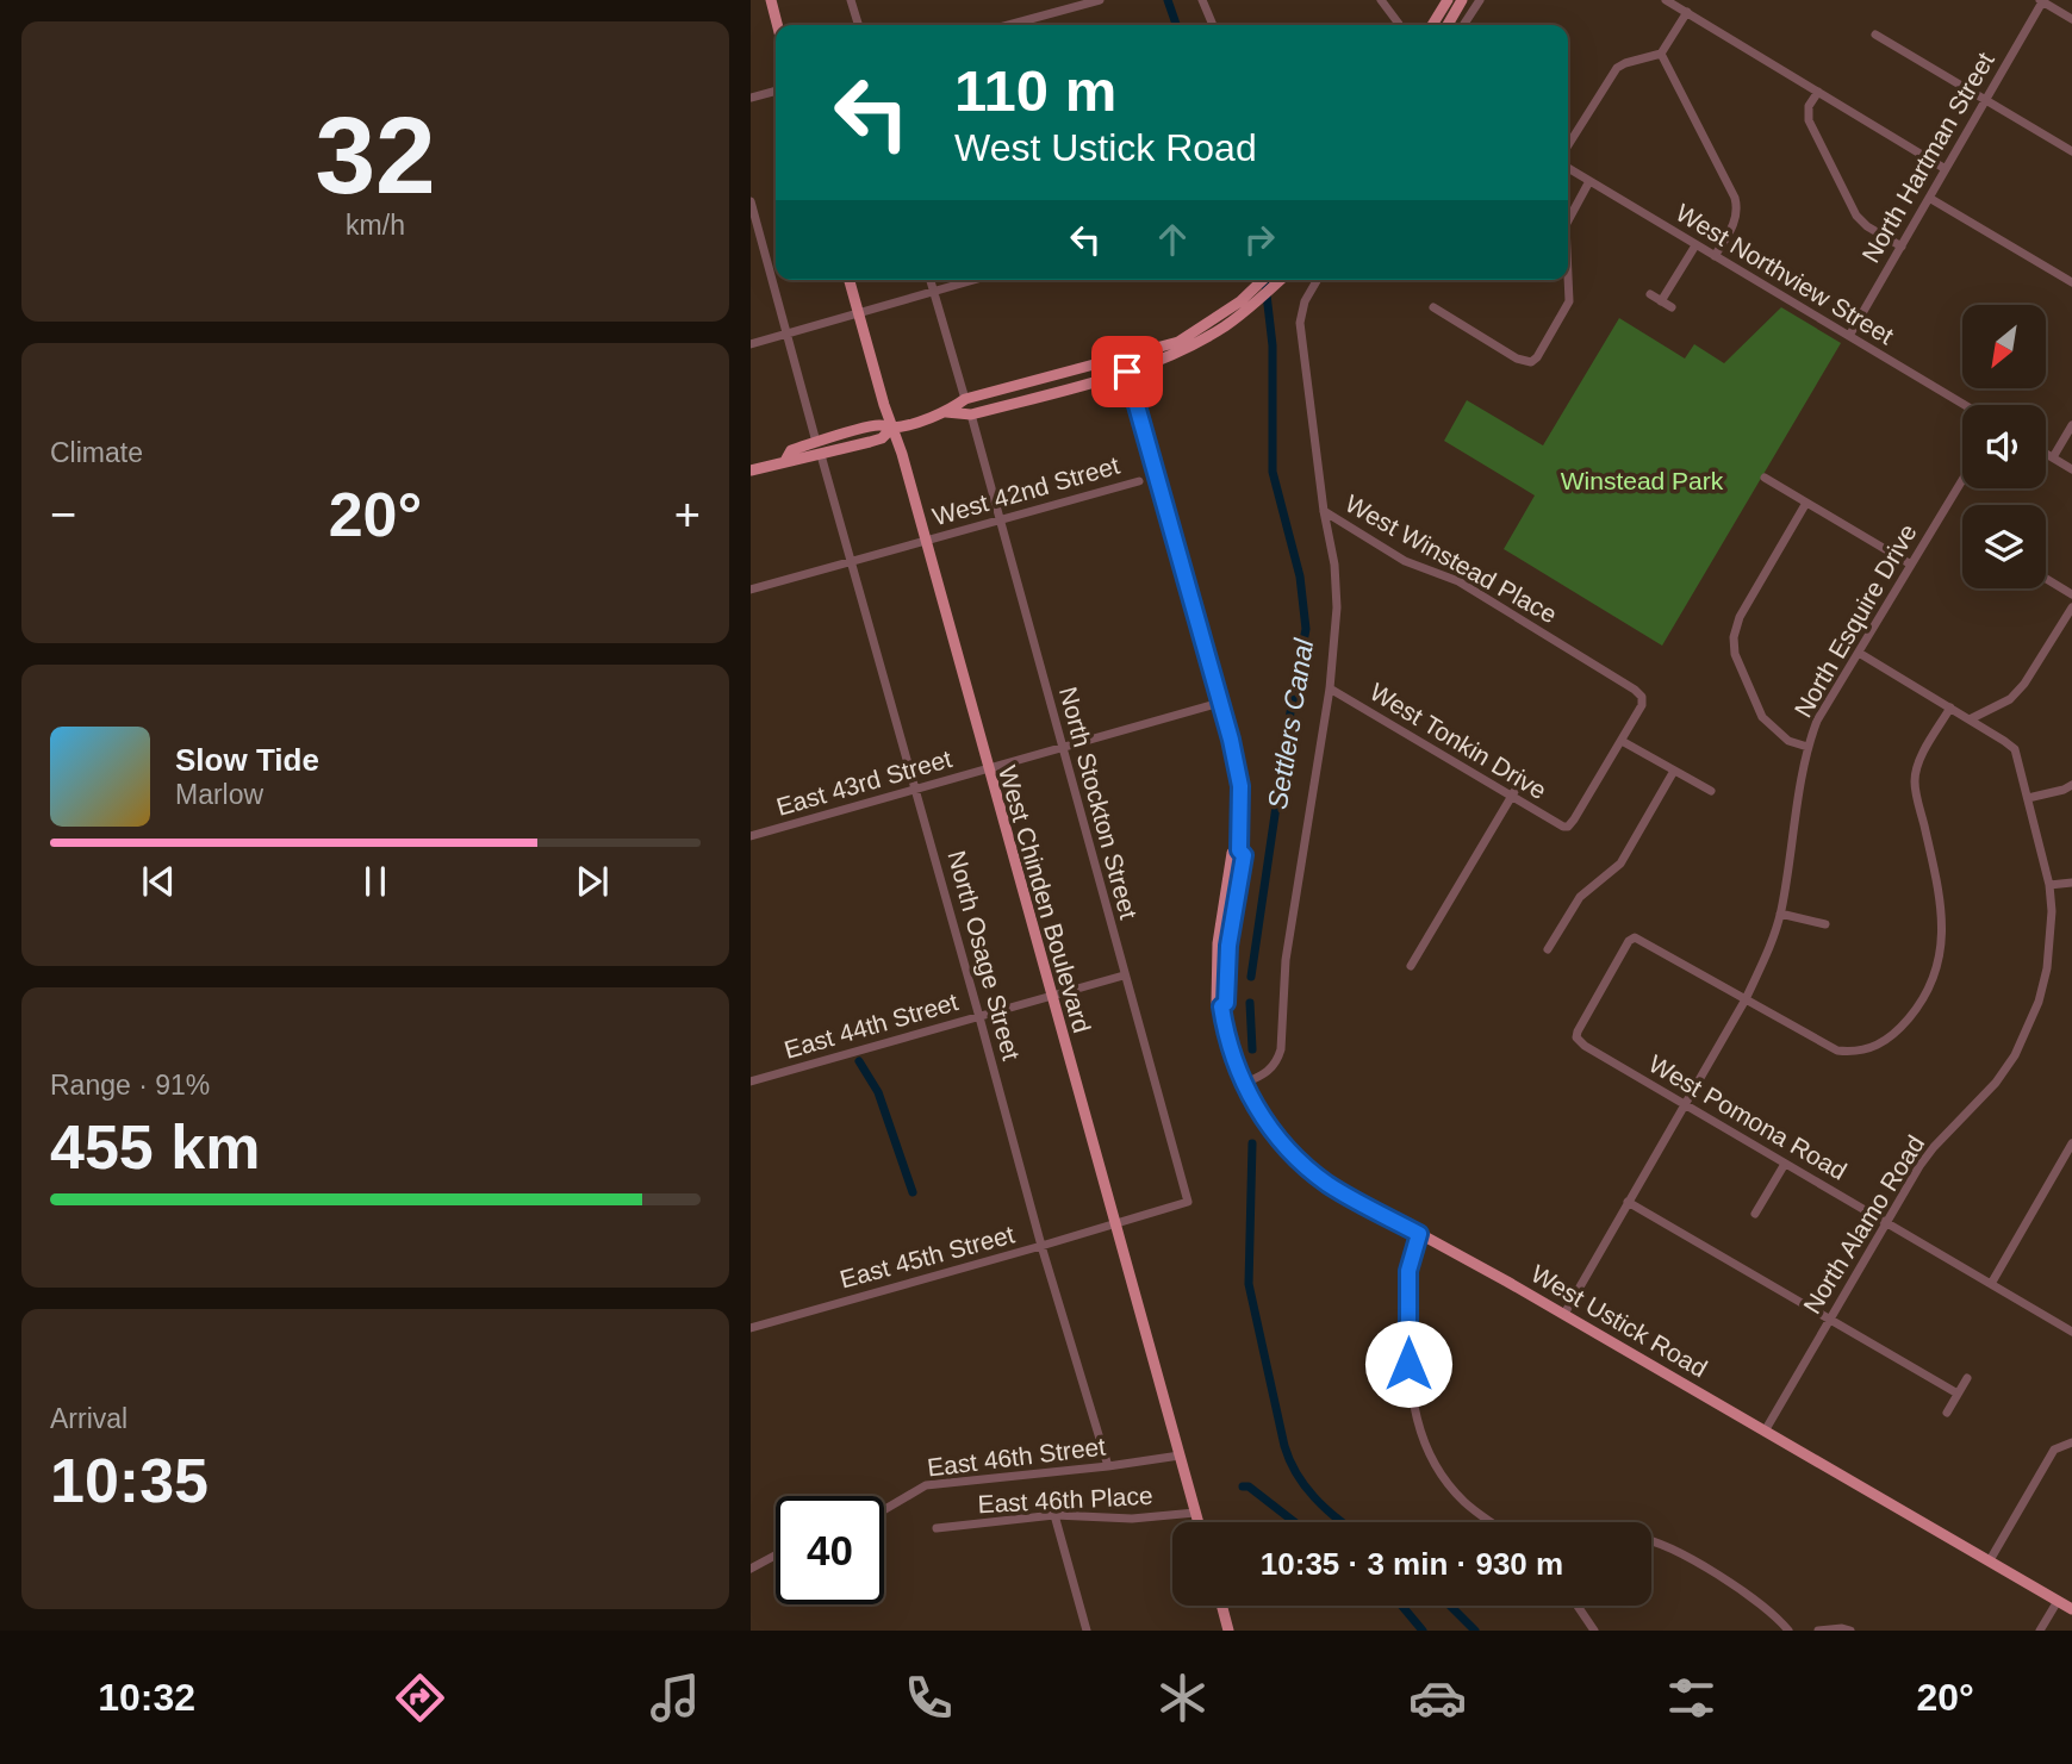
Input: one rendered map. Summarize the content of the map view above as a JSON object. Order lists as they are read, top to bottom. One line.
{"streets":{"main road":["West Chinden Boulevard","West Ustick Road"],"street":["North Hartman Street","West Northview Street","West 42nd Street","West Winstead Place","North Esquire Drive","West Tonkin Drive","East 43rd Street","North Stockton Street","North Osage Street","East 44th Street","West Pomona Road","North Alamo Road","East 45th Street","East 46th Street","East 46th Place"]},"crossings":[["North Hartman Street","West Northview Street"],["West 42nd Street","North Stockton Street"],["West 42nd Street","West Chinden Boulevard"],["West 42nd Street","North Osage Street"],["West Winstead Place","West Tonkin Drive"],["North Esquire Drive","West Pomona Road"],["North Esquire Drive","North Alamo Road"],["North Esquire Drive","West Ustick Road"],["East 43rd Street","North Stockton Street"],["East 43rd Street","West Chinden Boulevard"],["East 43rd Street","North Osage Street"],["East 43rd Street","West Ustick Road"],["North Stockton Street","East 44th Street"],["North Stockton Street","East 45th Street"],["West Chinden Boulevard","East 44th Street"],["West Chinden Boulevard","East 45th Street"],["West Chinden Boulevard","East 46th Street"],["West Chinden Boulevard","East 46th Place"],["North Osage Street","East 44th Street"],["North Osage Street","East 45th Street"],["North Osage Street","East 46th Street"],["West Pomona Road","North Alamo Road"],["North Alamo Road","West Ustick Road"]],"water":["Settlers Canal"],"parks":["Winstead Park"],"north":"bottom left","page":{"tile":[["32","km/h"],"Climate",["Range · 91%","455 km"],["Arrival","10:35"]],"turn":["110 m","West Ustick Road"],"heat":["−","20°","+"],"song":["Slow Tide","Marlow"],"limit":"40","trip":"10:35 · 3 min · 930 m","tabs":["10:32","20°"]}}
